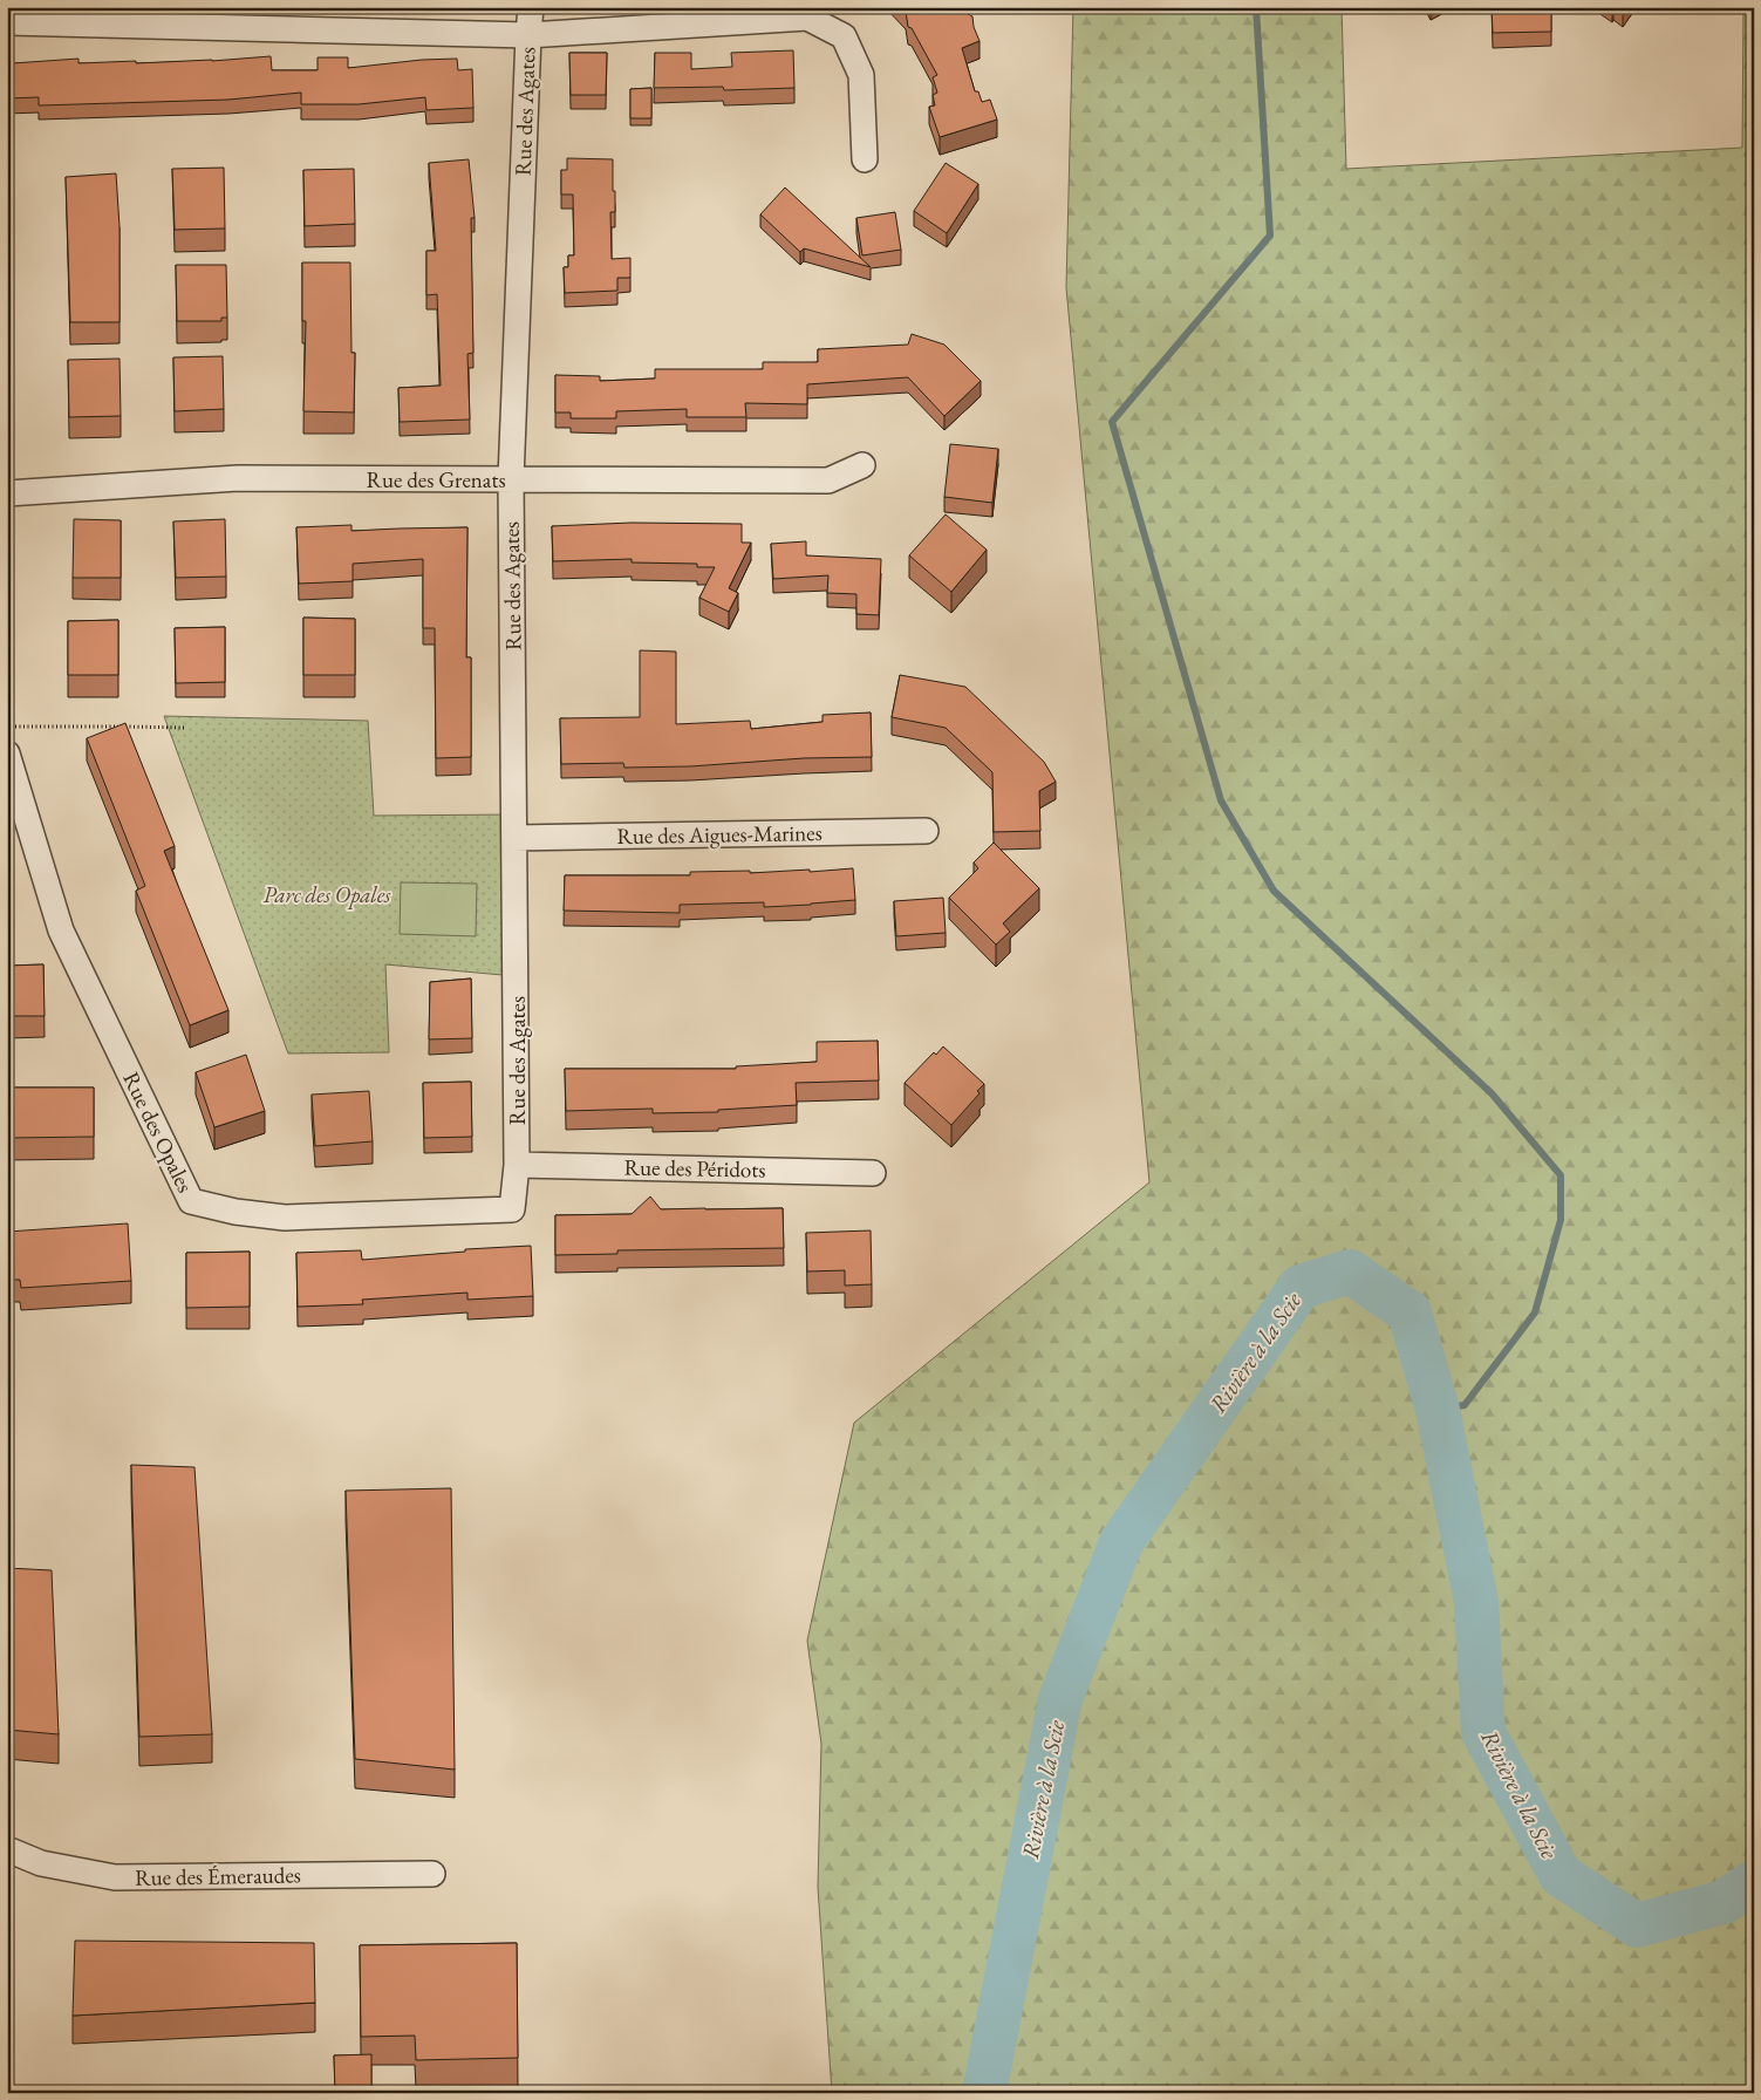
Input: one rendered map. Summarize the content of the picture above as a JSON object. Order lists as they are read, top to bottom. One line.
{"streets":{"street":["Rue des Agates","Rue des Grenats","Rue des Aigues-Marines","Rue des Opales","Rue des Péridots","Rue des Émeraudes"]},"crossings":[["Rue des Agates","Rue des Grenats"],["Rue des Agates","Rue des Aigues-Marines"],["Rue des Agates","Rue des Opales"],["Rue des Agates","Rue des Péridots"],["Rue des Opales","Rue des Péridots"]],"water":["Rivière à la Scie"],"parks":["Parc des Opales"]}
